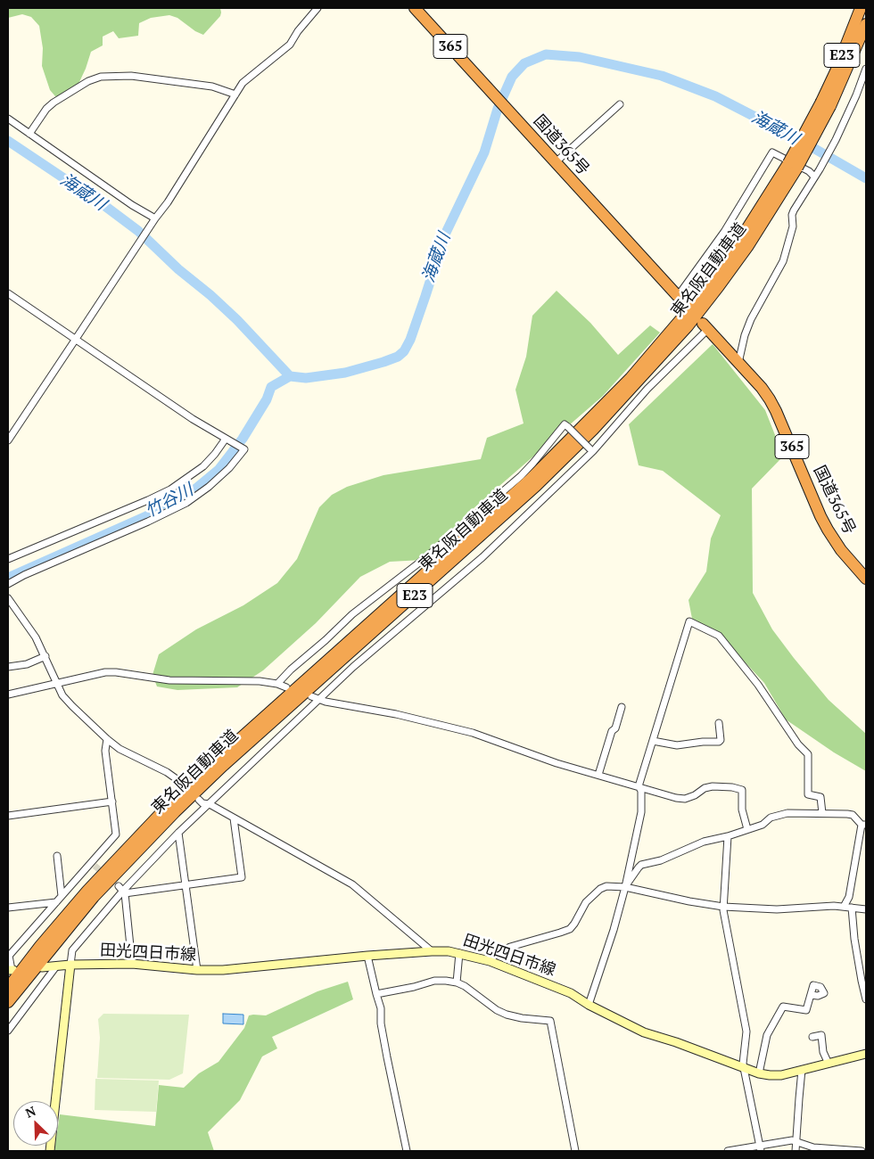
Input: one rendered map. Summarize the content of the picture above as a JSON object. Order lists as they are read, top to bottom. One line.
{"streets":{"highway":["365","E23","国道365号","東名阪自動車道"],"main road":["田光四日市線"]},"water":["海蔵川","竹谷川"],"north":"top left"}
